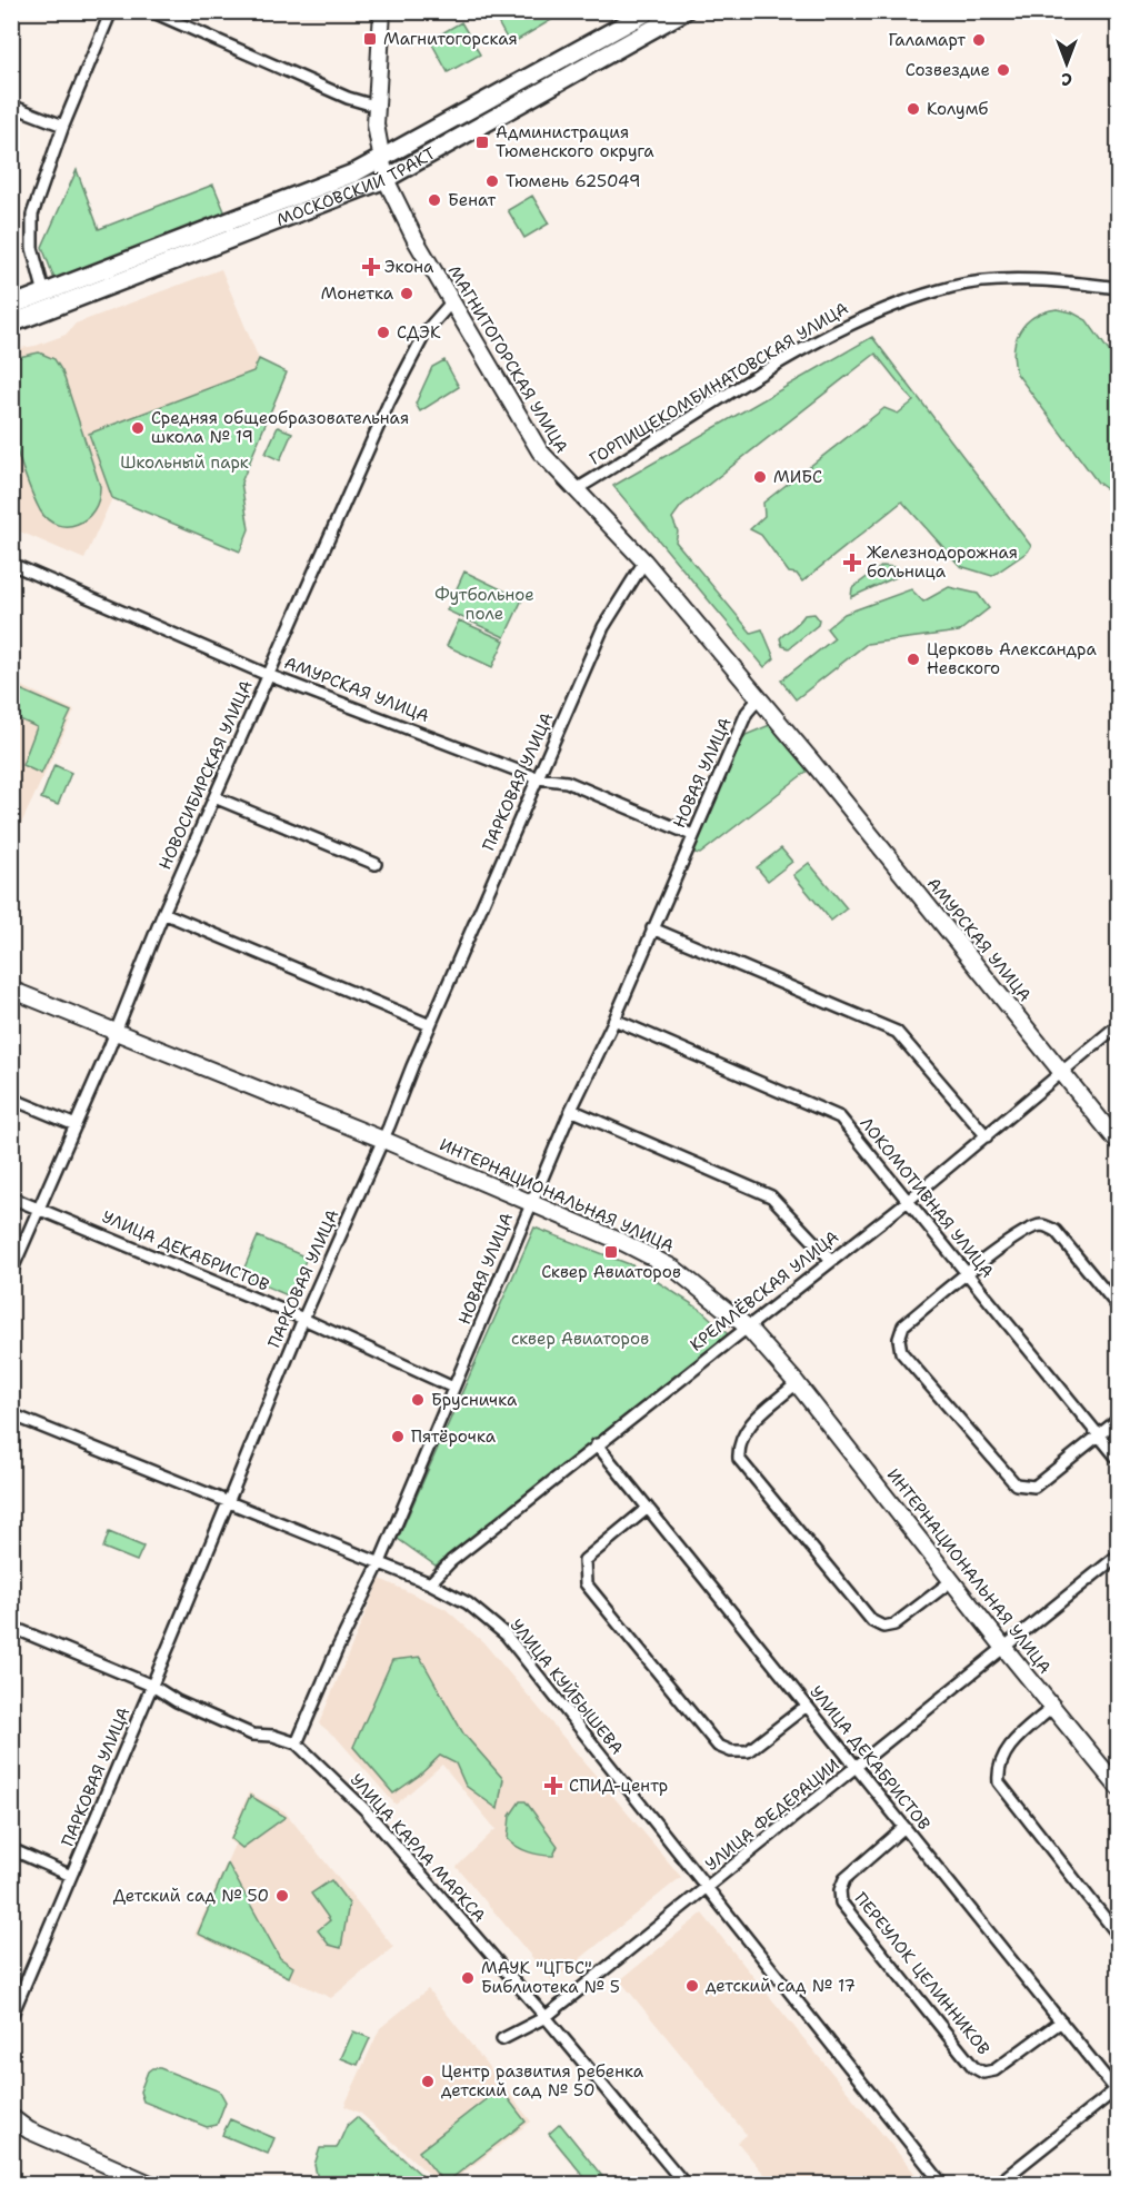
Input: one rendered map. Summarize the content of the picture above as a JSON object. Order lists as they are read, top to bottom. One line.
{"streets":{"main road":["МОСКОВСКИЙ ТРАКТ"],"street":["МАГНИТОГОРСКАЯ УЛИЦА","ГОРПИЩЕКОМБИНАТОВСКАЯ УЛИЦА","АМУРСКАЯ УЛИЦА","НОВАЯ УЛИЦА","НОВОСИБИРСКАЯ УЛИЦА","ПАРКОВАЯ УЛИЦА","ИНТЕРНАЦИОНАЛЬНАЯ УЛИЦА","ЛОКОМОТИВНАЯ УЛИЦА","УЛИЦА ДЕКАБРИСТОВ","КРЕМЛЁВСКАЯ УЛИЦА","УЛИЦА КУЙБЫШЕВА","УЛИЦА ФЕДЕРАЦИИ","УЛИЦА КАРЛА МАРКСА","ПЕРЕУЛОК ЦЕЛИННИКОВ"]},"crossings":[["МОСКОВСКИЙ ТРАКТ","МАГНИТОГОРСКАЯ УЛИЦА"],["МАГНИТОГОРСКАЯ УЛИЦА","ГОРПИЩЕКОМБИНАТОВСКАЯ УЛИЦА"],["МАГНИТОГОРСКАЯ УЛИЦА","АМУРСКАЯ УЛИЦА"],["МАГНИТОГОРСКАЯ УЛИЦА","НОВАЯ УЛИЦА"],["МАГНИТОГОРСКАЯ УЛИЦА","НОВОСИБИРСКАЯ УЛИЦА"],["МАГНИТОГОРСКАЯ УЛИЦА","ПАРКОВАЯ УЛИЦА"],["АМУРСКАЯ УЛИЦА","НОВАЯ УЛИЦА"],["АМУРСКАЯ УЛИЦА","НОВОСИБИРСКАЯ УЛИЦА"],["АМУРСКАЯ УЛИЦА","ПАРКОВАЯ УЛИЦА"],["АМУРСКАЯ УЛИЦА","КРЕМЛЁВСКАЯ УЛИЦА"],["НОВАЯ УЛИЦА","ИНТЕРНАЦИОНАЛЬНАЯ УЛИЦА"],["НОВАЯ УЛИЦА","ЛОКОМОТИВНАЯ УЛИЦА"],["НОВАЯ УЛИЦА","УЛИЦА ДЕКАБРИСТОВ"],["НОВАЯ УЛИЦА","УЛИЦА КУЙБЫШЕВА"],["НОВАЯ УЛИЦА","УЛИЦА КАРЛА МАРКСА"],["НОВОСИБИРСКАЯ УЛИЦА","ИНТЕРНАЦИОНАЛЬНАЯ УЛИЦА"],["НОВОСИБИРСКАЯ УЛИЦА","УЛИЦА ДЕКАБРИСТОВ"],["ПАРКОВАЯ УЛИЦА","ИНТЕРНАЦИОНАЛЬНАЯ УЛИЦА"],["ПАРКОВАЯ УЛИЦА","УЛИЦА ДЕКАБРИСТОВ"],["ПАРКОВАЯ УЛИЦА","УЛИЦА КУЙБЫШЕВА"],["ПАРКОВАЯ УЛИЦА","УЛИЦА КАРЛА МАРКСА"],["ИНТЕРНАЦИОНАЛЬНАЯ УЛИЦА","КРЕМЛЁВСКАЯ УЛИЦА"],["ИНТЕРНАЦИОНАЛЬНАЯ УЛИЦА","УЛИЦА ФЕДЕРАЦИИ"],["ЛОКОМОТИВНАЯ УЛИЦА","КРЕМЛЁВСКАЯ УЛИЦА"],["УЛИЦА ДЕКАБРИСТОВ","КРЕМЛЁВСКАЯ УЛИЦА"],["УЛИЦА ДЕКАБРИСТОВ","УЛИЦА ФЕДЕРАЦИИ"],["УЛИЦА ДЕКАБРИСТОВ","ПЕРЕУЛОК ЦЕЛИННИКОВ"],["КРЕМЛЁВСКАЯ УЛИЦА","УЛИЦА КУЙБЫШЕВА"],["УЛИЦА КУЙБЫШЕВА","УЛИЦА ФЕДЕРАЦИИ"],["УЛИЦА ФЕДЕРАЦИИ","УЛИЦА КАРЛА МАРКСА"]],"parks":["Школьный парк","Футбольное поле","сквер Авиаторов"],"places":{"transit":["Магнитогорская","Администрация Тюменского округа","Сквер Авиаторов"],"other":["Галамарт","Созвездие","Колумб","Тюмень 625049","Бенат","Монетка","СДЭК","Средняя общеобразовательная школа № 19","МИБС","Церковь Александра Невского","Брусничка","Пятёрочка","Детский сад № 50","МАУК \"ЦГБС\" Библиотека № 5","детский сад № 17","Центр развития ребенка детский сад № 50"],"health":["Экона","Железнодорожная больница","СПИД-центр"]},"north":"bottom"}
